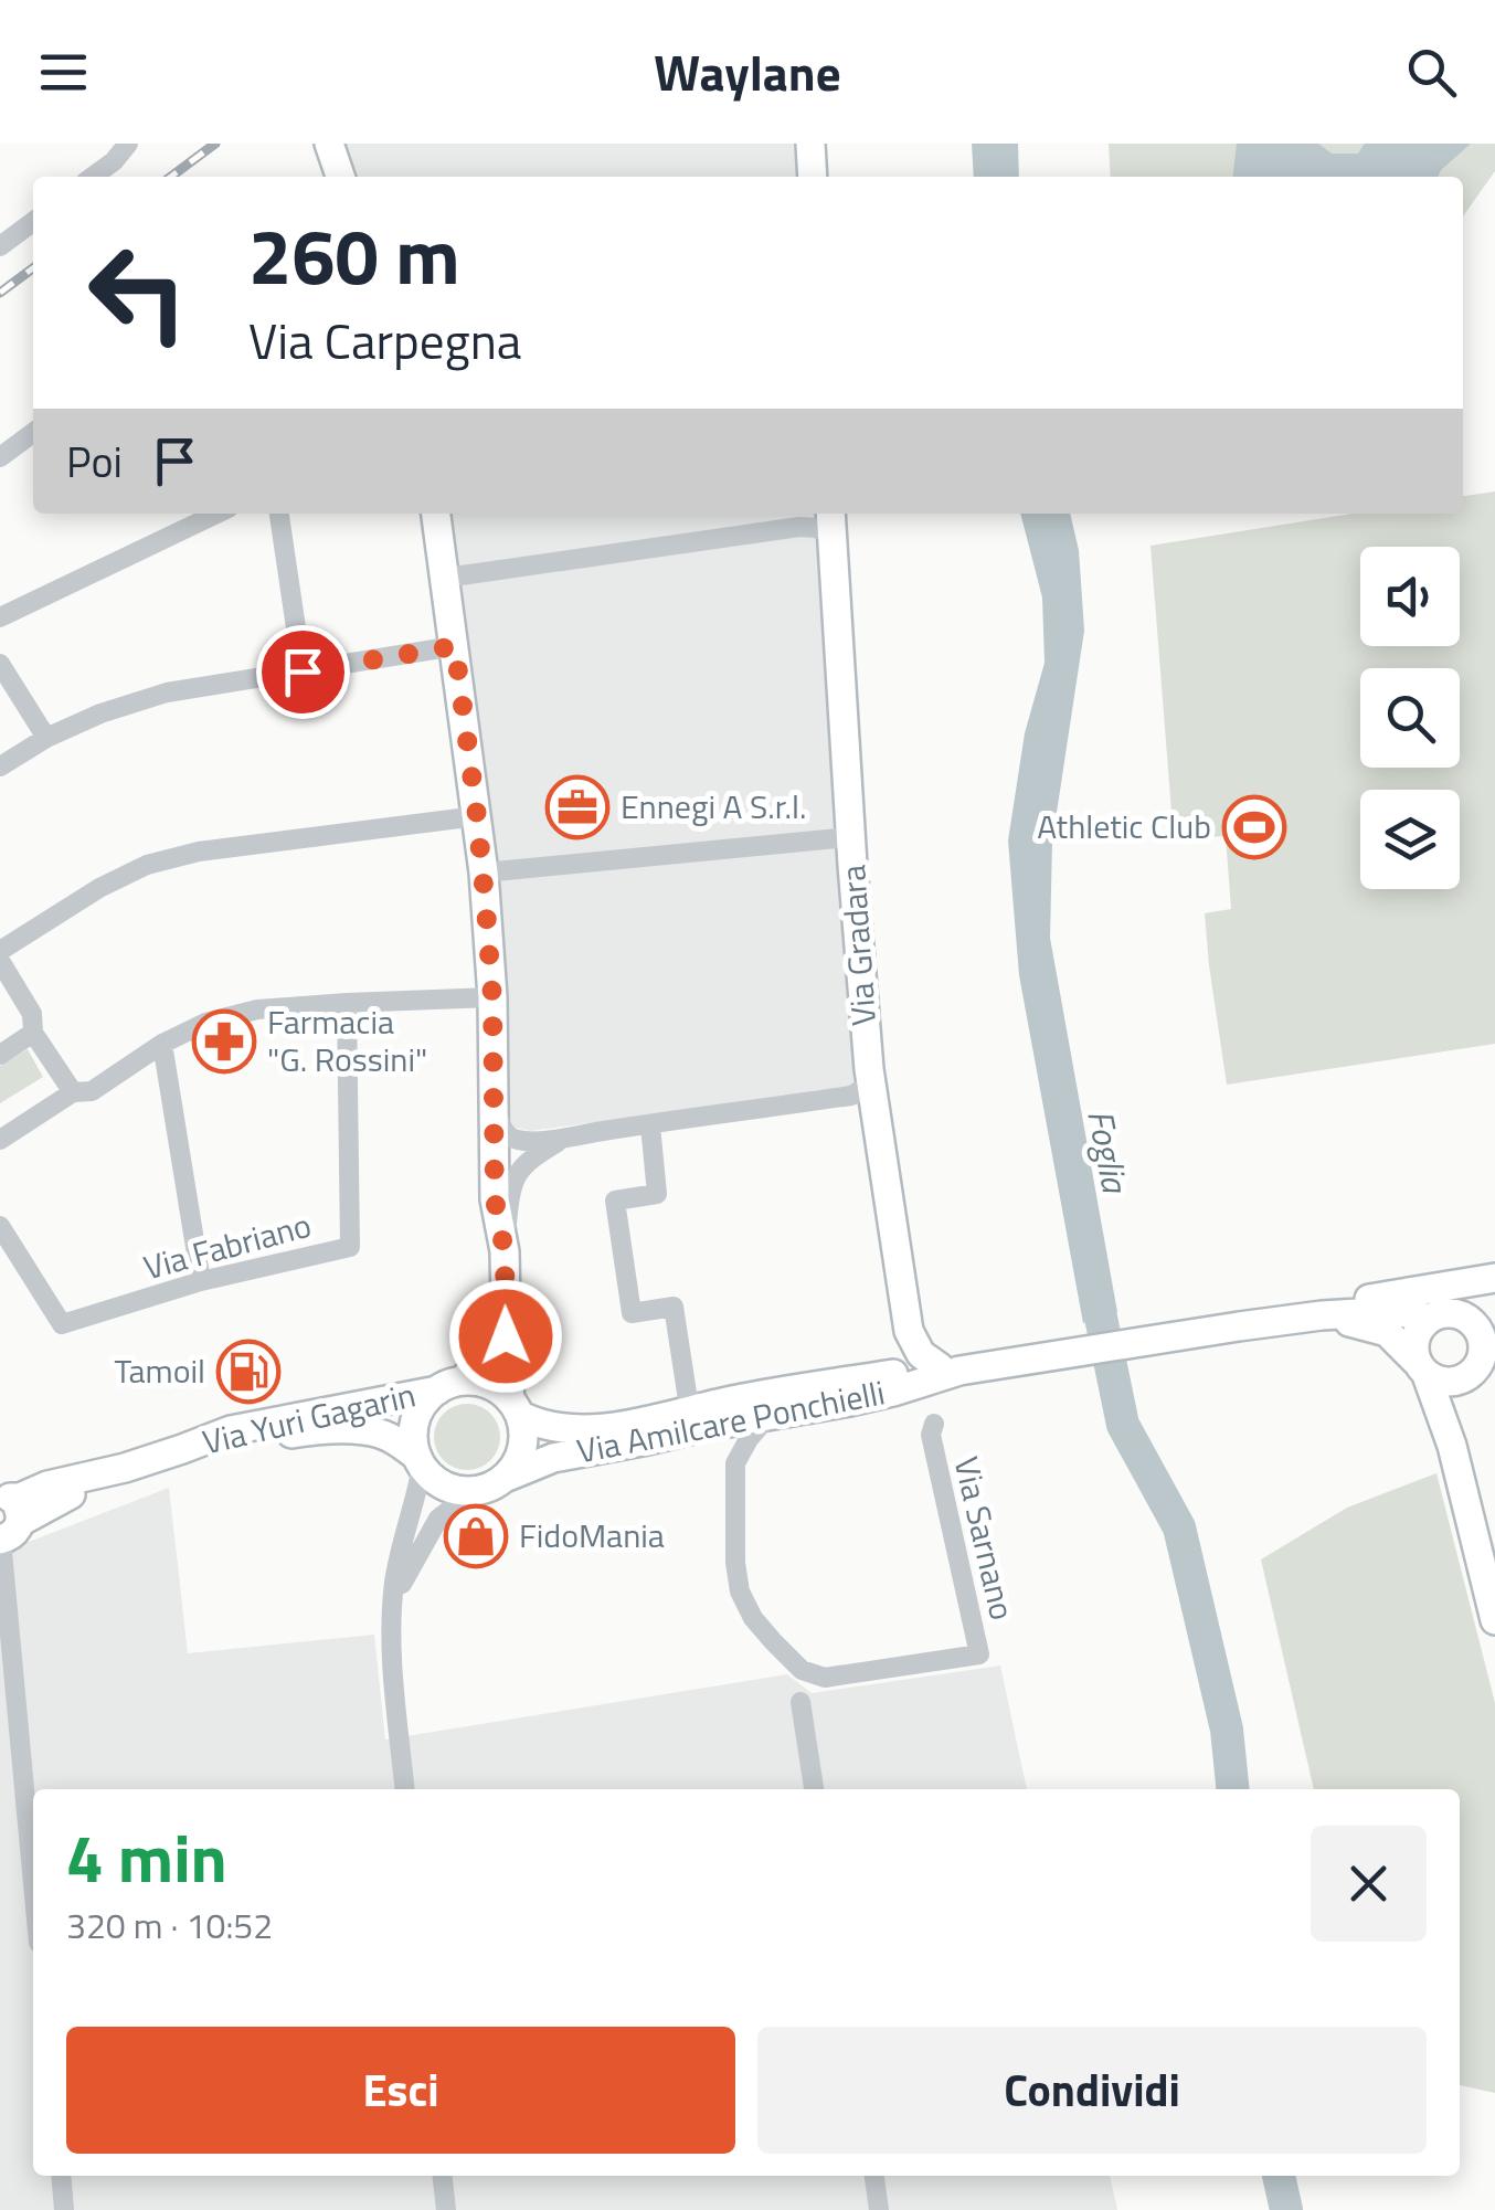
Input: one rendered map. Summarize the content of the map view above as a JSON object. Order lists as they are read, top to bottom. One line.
{"streets":{"main road":["Via Gradara","Via Yuri Gagarin","Via Amilcare Ponchielli"],"street":["Via Fabriano","Via Sarnano"]},"crossings":[["Via Gradara","Via Amilcare Ponchielli"],["Via Yuri Gagarin","Via Amilcare Ponchielli"]],"water":["Foglia"],"places":{"office":["Ennegi A S.r.l."],"sports":["Athletic Club"],"pharmacy":["Farmacia \"G. Rossini\""],"fuel station":["Tamoil"],"shop":["FidoMania"]},"page":{"header":"Waylane","turn":["260 m","Via Carpegna"],"then":"Poi","heading":["4 min","320 m · 10:52"],"buttons":["Esci","Condividi"]}}
